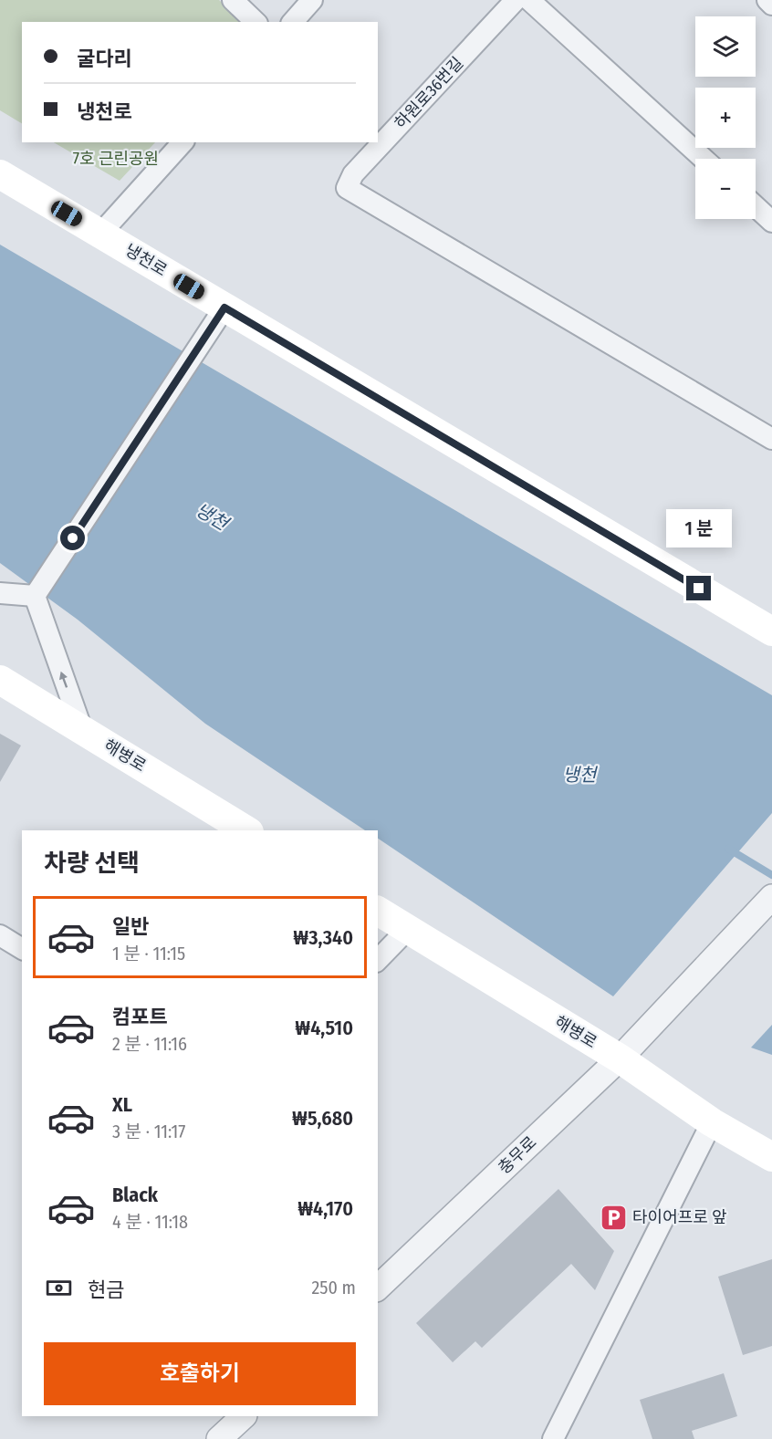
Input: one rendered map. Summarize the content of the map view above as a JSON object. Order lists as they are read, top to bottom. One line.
{"streets":{"main road":["냉천로","해병로"],"street":["하원로36번길","충무로"]},"crossings":[["해병로","충무로"]],"water":["냉천"],"parks":["7호 근린공원"],"places":{"parking":["타이어프로 앞"]},"page":{"map_buttons":["+","−"],"banner":["굴다리","냉천로"],"bubble":"1 분","heading":"차량 선택","list":[{"name":"일반","note":"1 분 · 11:15","value":"₩3,340"},{"name":"컴포트","note":"2 분 · 11:16","value":"₩4,510"},{"name":"XL","note":"3 분 · 11:17","value":"₩5,680"},{"name":"Black","note":"4 분 · 11:18","value":"₩4,170"}],"pay":["현금","250 m"],"buttons":"호출하기"}}
